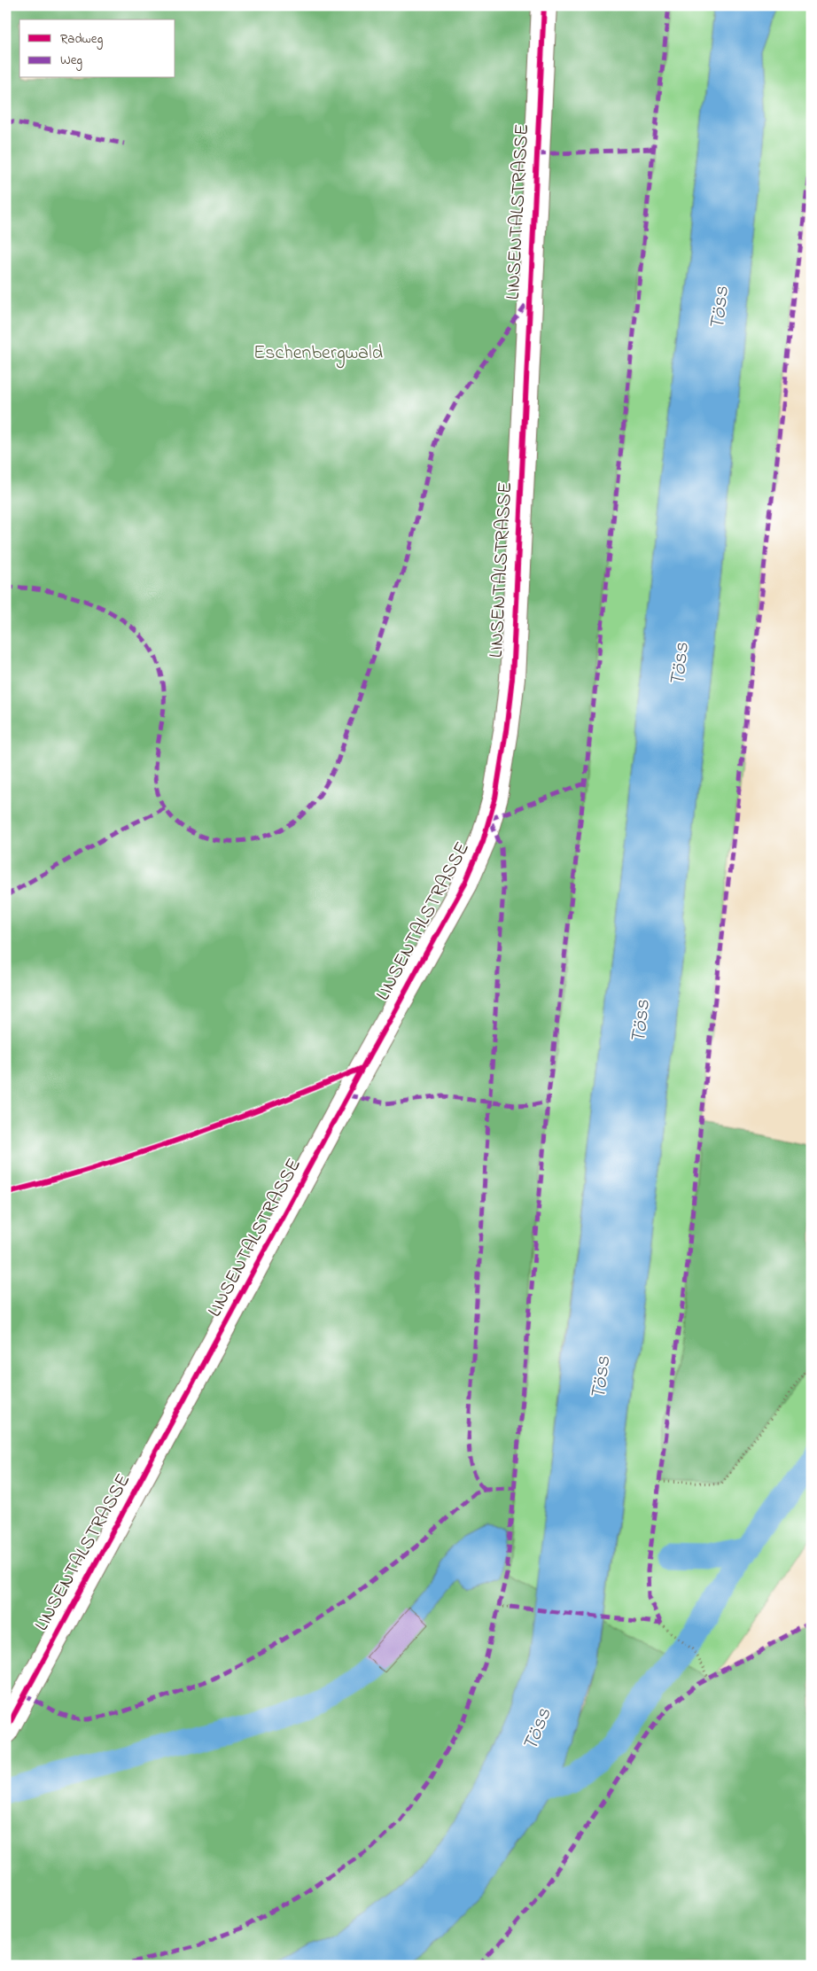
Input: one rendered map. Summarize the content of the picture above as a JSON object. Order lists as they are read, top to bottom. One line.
{"streets":{"street":["LINSENTALSTRASSE"]},"water":["Töss"],"parks":["Eschenbergwald"],"legend":["Radweg","Weg"]}
